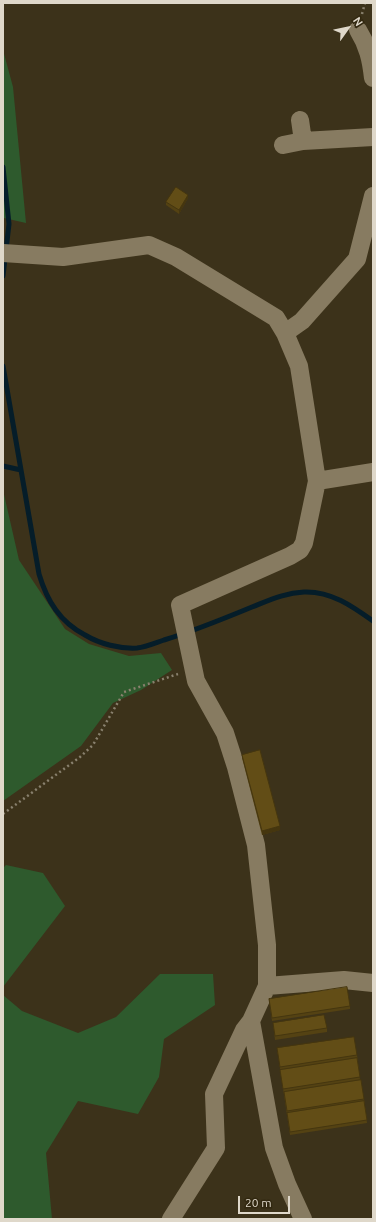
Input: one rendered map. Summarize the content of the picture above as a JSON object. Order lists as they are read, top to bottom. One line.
{"scale_bar":"20 m","north":"top right"}
